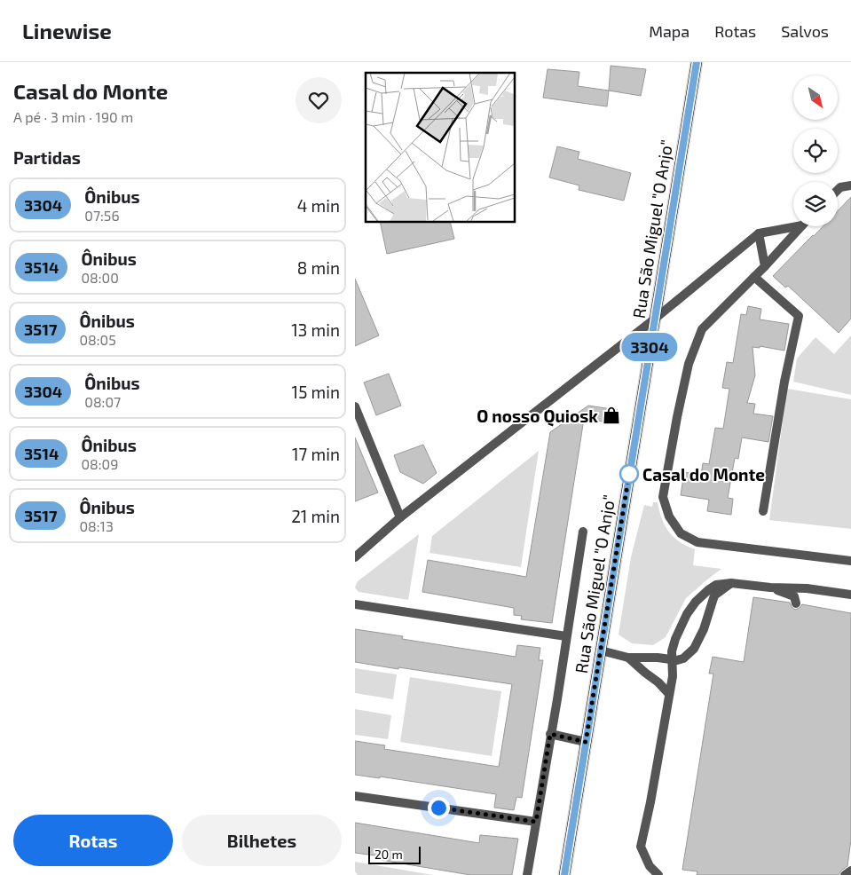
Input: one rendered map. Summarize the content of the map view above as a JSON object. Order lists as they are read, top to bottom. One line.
{"streets":{"main road":["Rua São Miguel \"O Anjo\""]},"places":{"shop":["O nosso Quiosk"],"other":["Casal do Monte"]},"lines":["bus line 3304"],"scale_bar":"20 m","north":"bottom right","page":{"header":"Linewise","nav":["Mapa","Rotas","Salvos"],"heading":[["Casal do Monte","A pé · 3 min · 190 m"],"Partidas"],"on_map":"3304","list":[{"mark":"3304","name":"Ônibus","note":"07:56","value":"4 min"},{"mark":"3514","name":"Ônibus","note":"08:00","value":"8 min"},{"mark":"3517","name":"Ônibus","note":"08:05","value":"13 min"},{"mark":"3304","name":"Ônibus","note":"08:07","value":"15 min"},{"mark":"3514","name":"Ônibus","note":"08:09","value":"17 min"},{"mark":"3517","name":"Ônibus","note":"08:13","value":"21 min"}],"buttons":["Rotas","Bilhetes"],"scale":"20 m"}}
